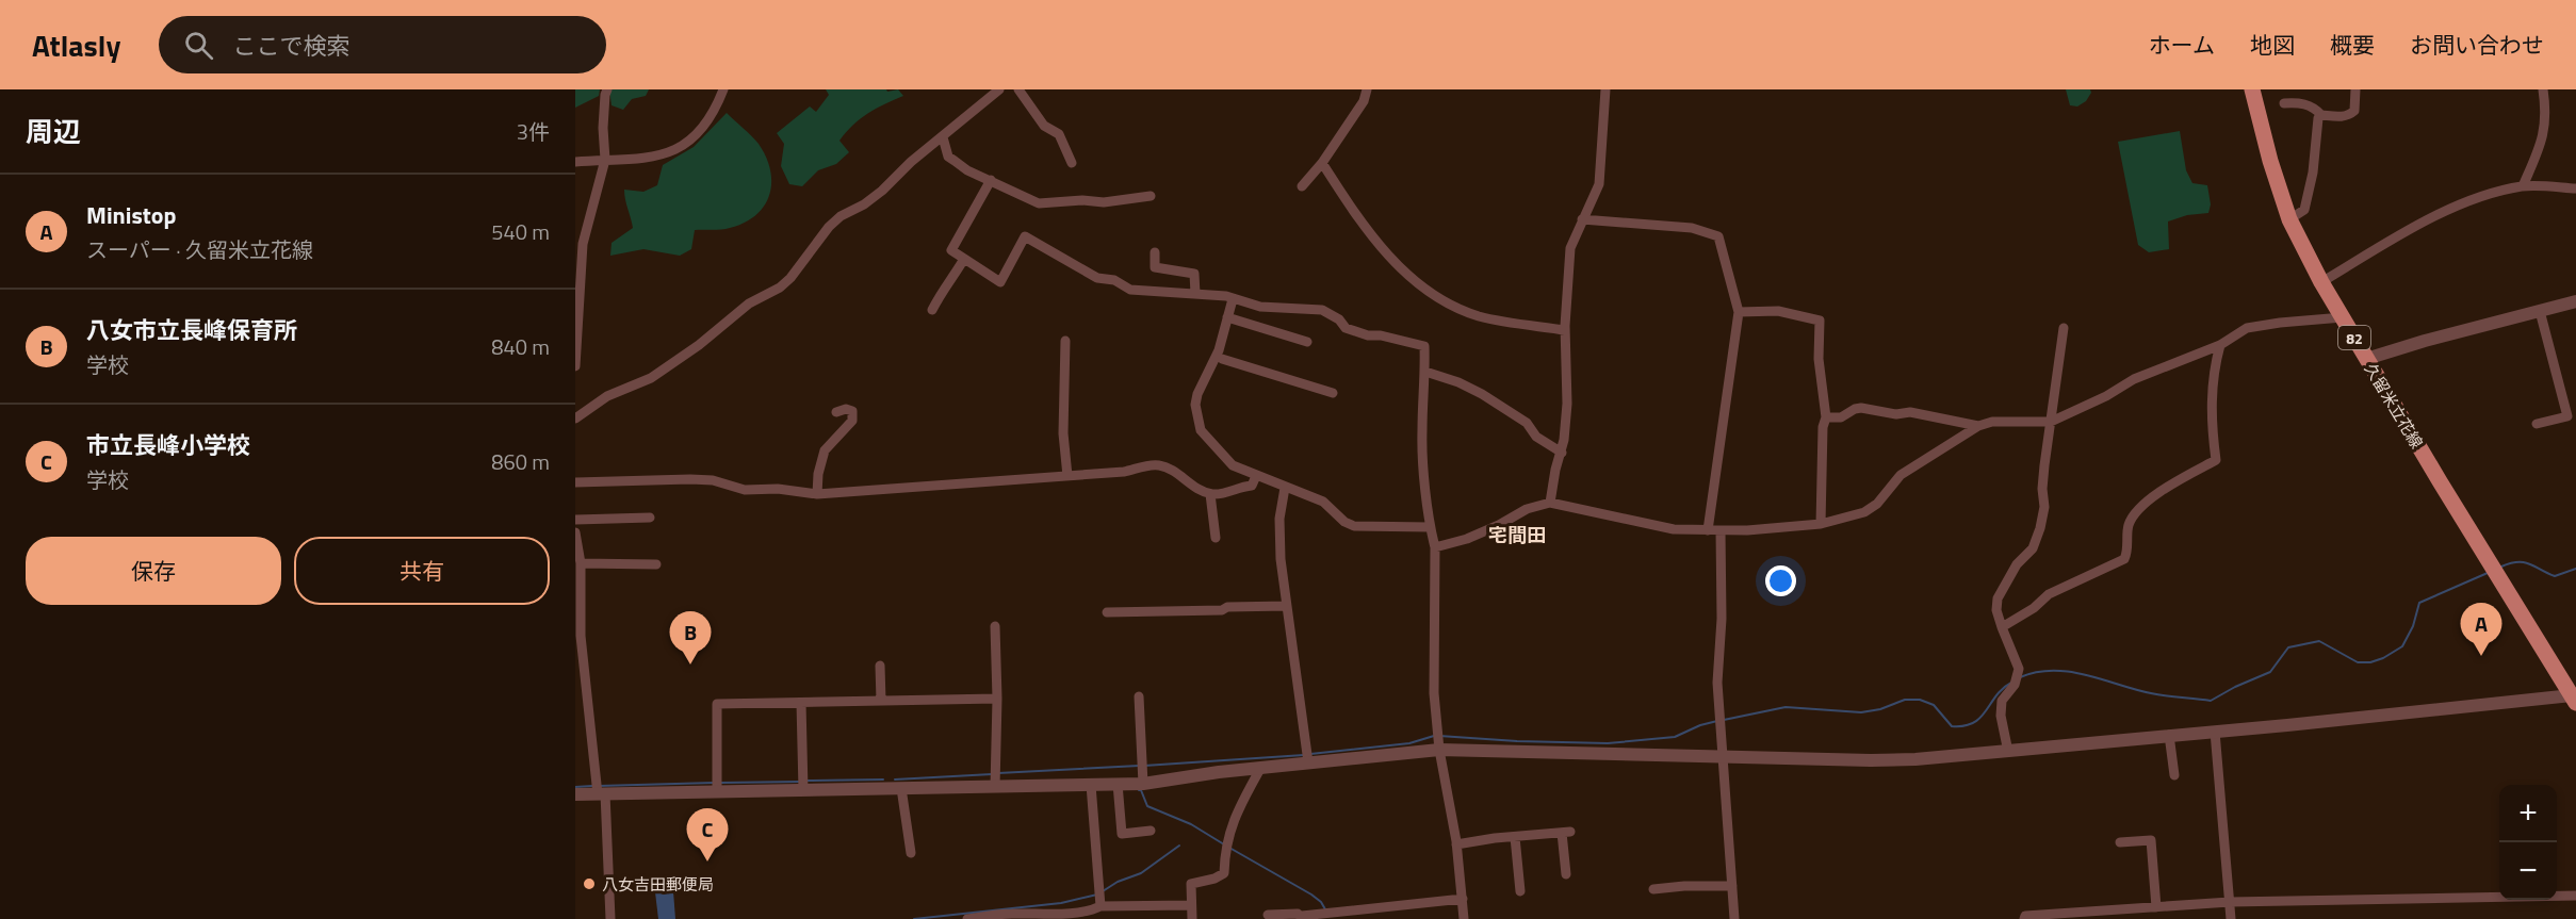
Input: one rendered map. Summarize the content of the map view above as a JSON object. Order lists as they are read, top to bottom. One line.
{"streets":{"main road":["82","久留米立花線"]},"districts":["宅間田"],"places":["八女吉田郵便局"],"page":{"header":"Atlasly","search":"ここで検索","nav":["ホーム","地図","概要","お問い合わせ"],"heading":["周辺","3件"],"list":[{"mark":"A","name":"Ministop","note":"スーパー · 久留米立花線","value":"540 m"},{"mark":"B","name":"八女市立長峰保育所","note":"学校","value":"840 m"},{"mark":"C","name":"市立長峰小学校","note":"学校","value":"860 m"}],"buttons":["保存","共有"],"pins":["A","B","C"],"map_buttons":["+","−"]}}
